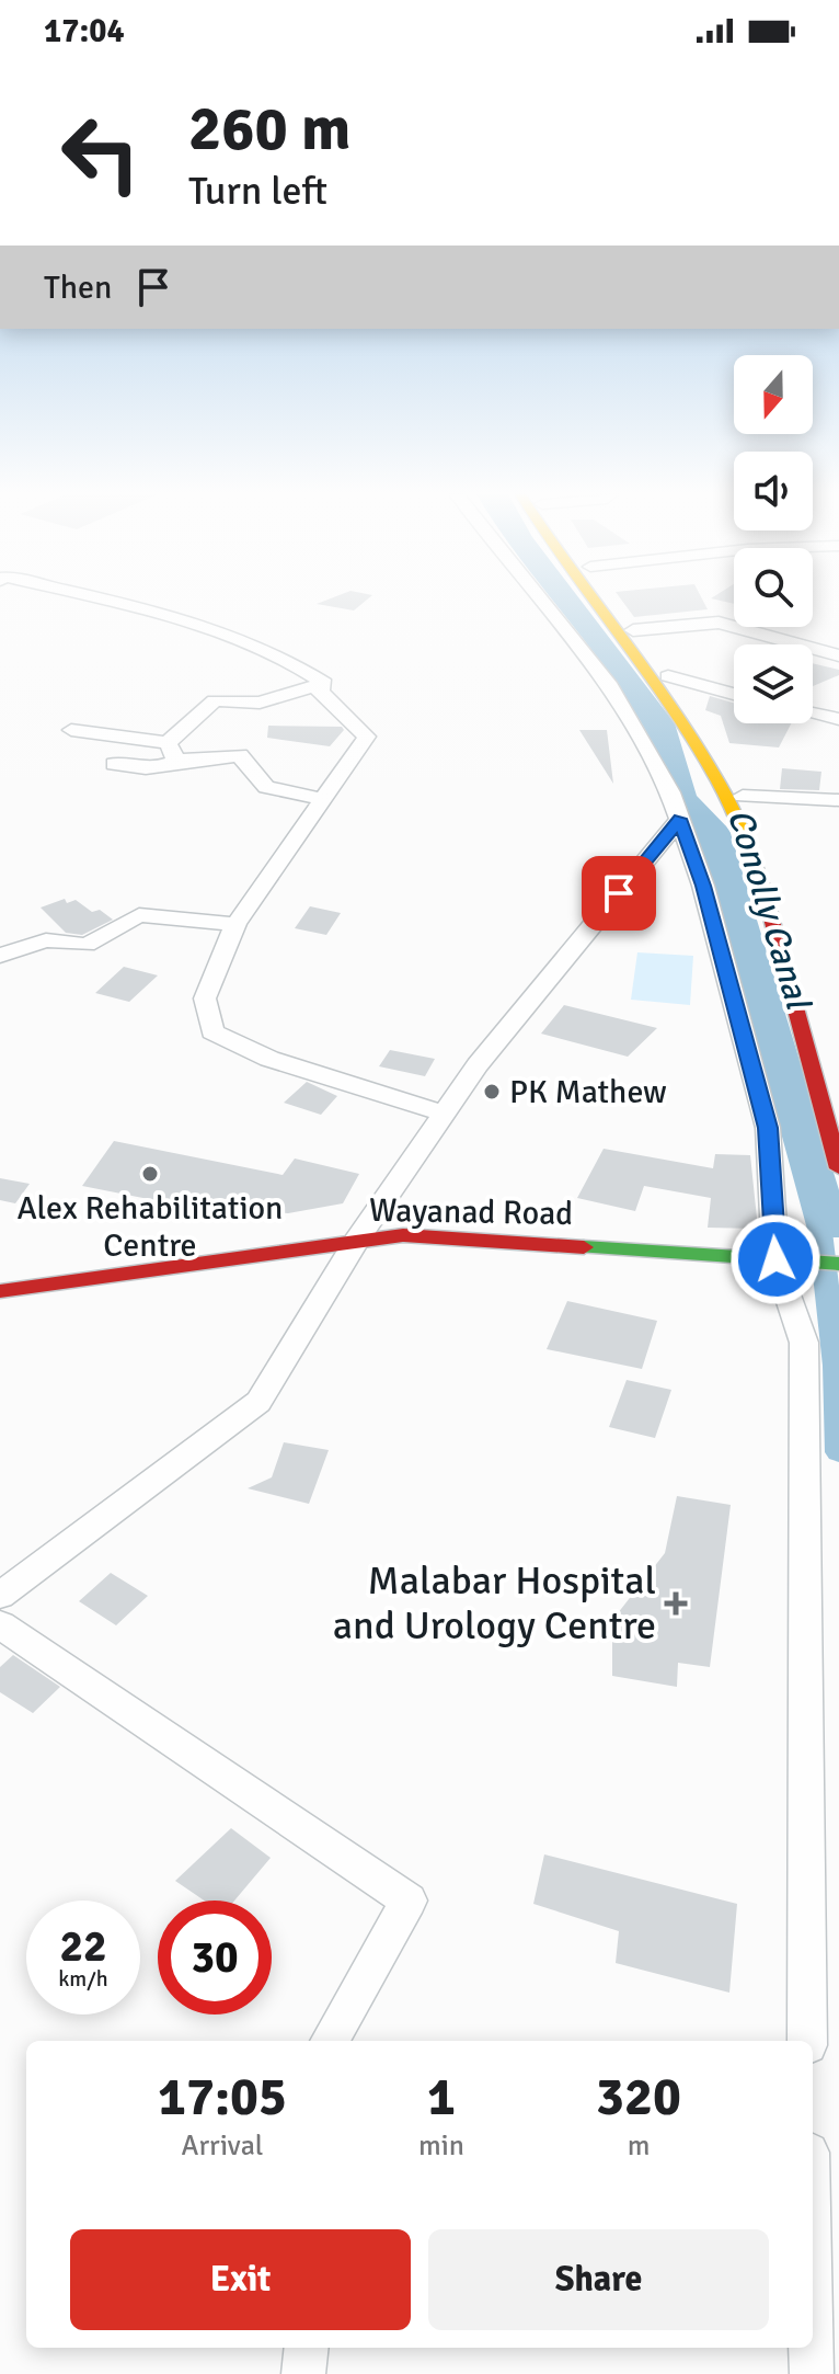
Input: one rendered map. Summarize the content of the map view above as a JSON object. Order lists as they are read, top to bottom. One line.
{"streets":{"main road":["Wayanad Road"]},"water":["Conolly Canal"],"places":{"other":["PK Mathew","Alex Rehabilitation Centre"],"health":["Malabar Hospital and Urology Centre"]},"north":"bottom","page":{"status":"17:04","turn":["260 m","Turn left"],"then":"Then","speed":"22 km/h","limit":"30","eta":["17:05","Arrival","1","min","320","m"],"buttons":["Exit","Share"]}}
